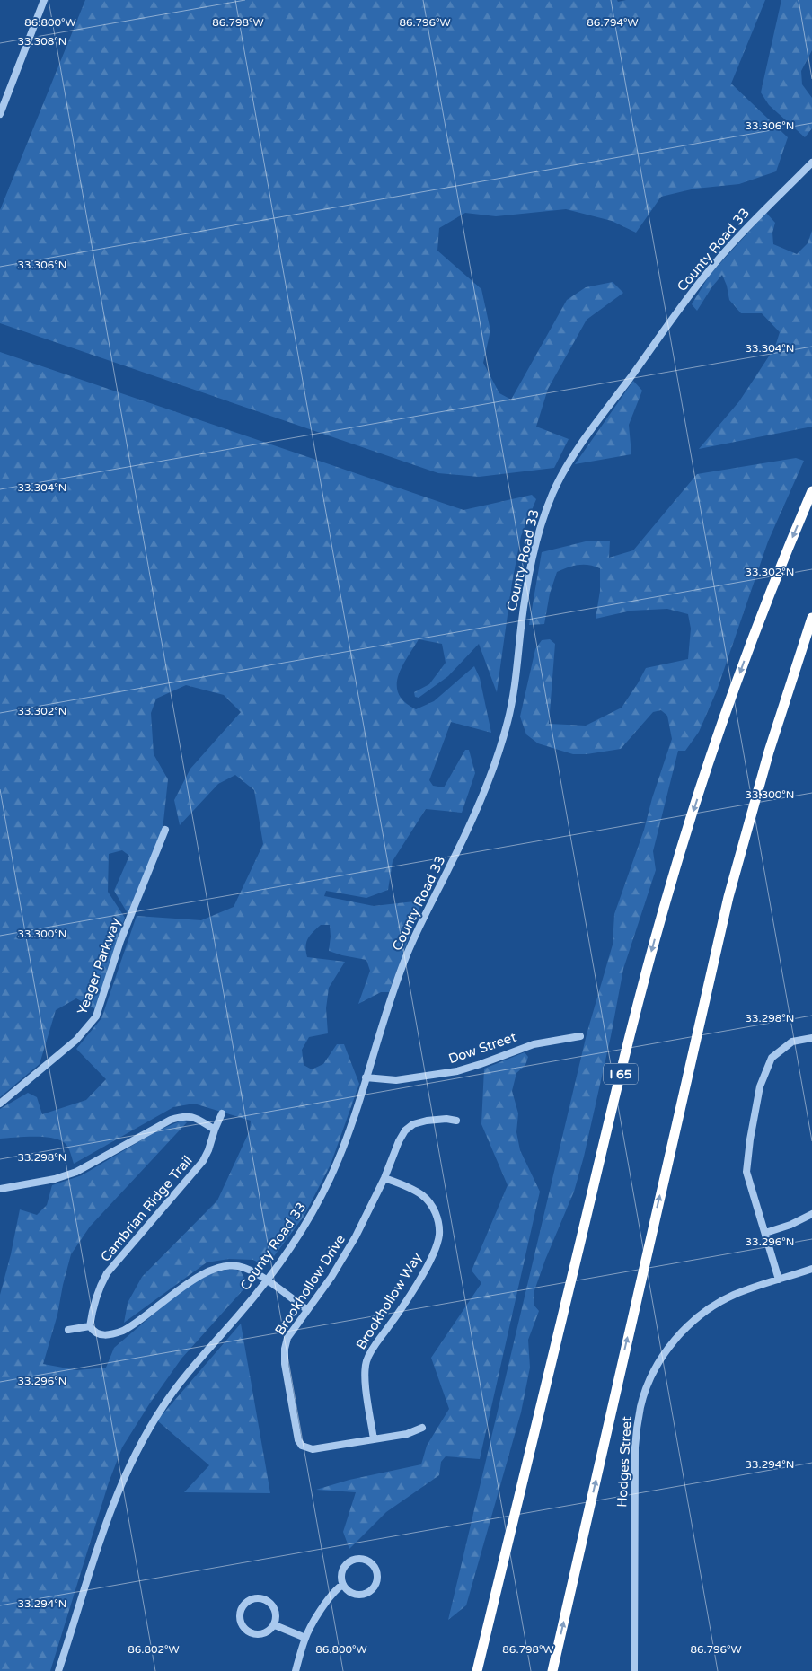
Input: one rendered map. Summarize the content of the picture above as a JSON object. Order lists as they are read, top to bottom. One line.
{"streets":{"highway":["I 65"],"street":["County Road 33","Yeager Parkway","Dow Street","Cambrian Ridge Trail","Brookhollow Drive","Brookhollow Way","Hodges Street"]},"crossings":[["County Road 33","Dow Street"],["Brookhollow Drive","Brookhollow Way"]],"coordinates":["86.800°W","86.798°W","86.796°W","86.794°W","33.308°N","33.306°N","33.304°N","33.302°N","33.300°N","33.298°N","33.296°N","33.294°N","86.802°W"]}
